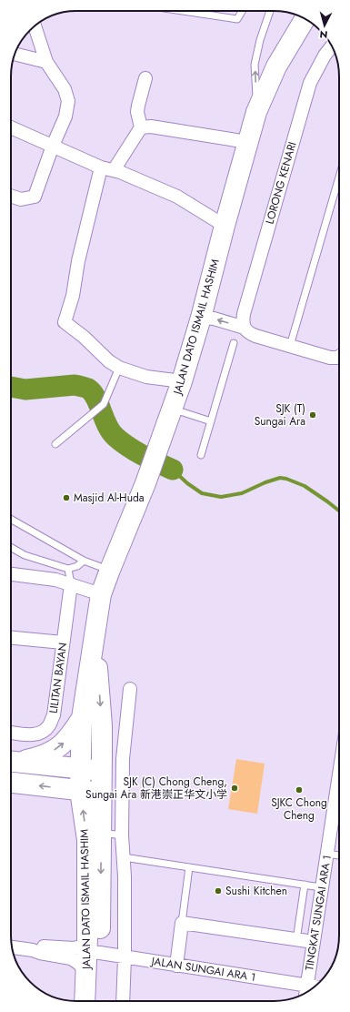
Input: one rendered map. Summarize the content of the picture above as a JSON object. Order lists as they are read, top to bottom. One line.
{"streets":{"main road":["JALAN DATO ISMAIL HASHIM"],"street":["LORONG KENARI","LILITAN BAYAN","TINGKAT SUNGAI ARA 1","JALAN SUNGAI ARA 1"]},"crossings":[["JALAN DATO ISMAIL HASHIM","JALAN SUNGAI ARA 1"],["TINGKAT SUNGAI ARA 1","JALAN SUNGAI ARA 1"]],"places":["SJK (T) Sungai Ara","Masjid Al-Huda","SJK (C) Chong Cheng, Sungai Ara 新港崇正华文小学","SJKC Chong Cheng","Sushi Kitchen"],"north":"bottom"}
